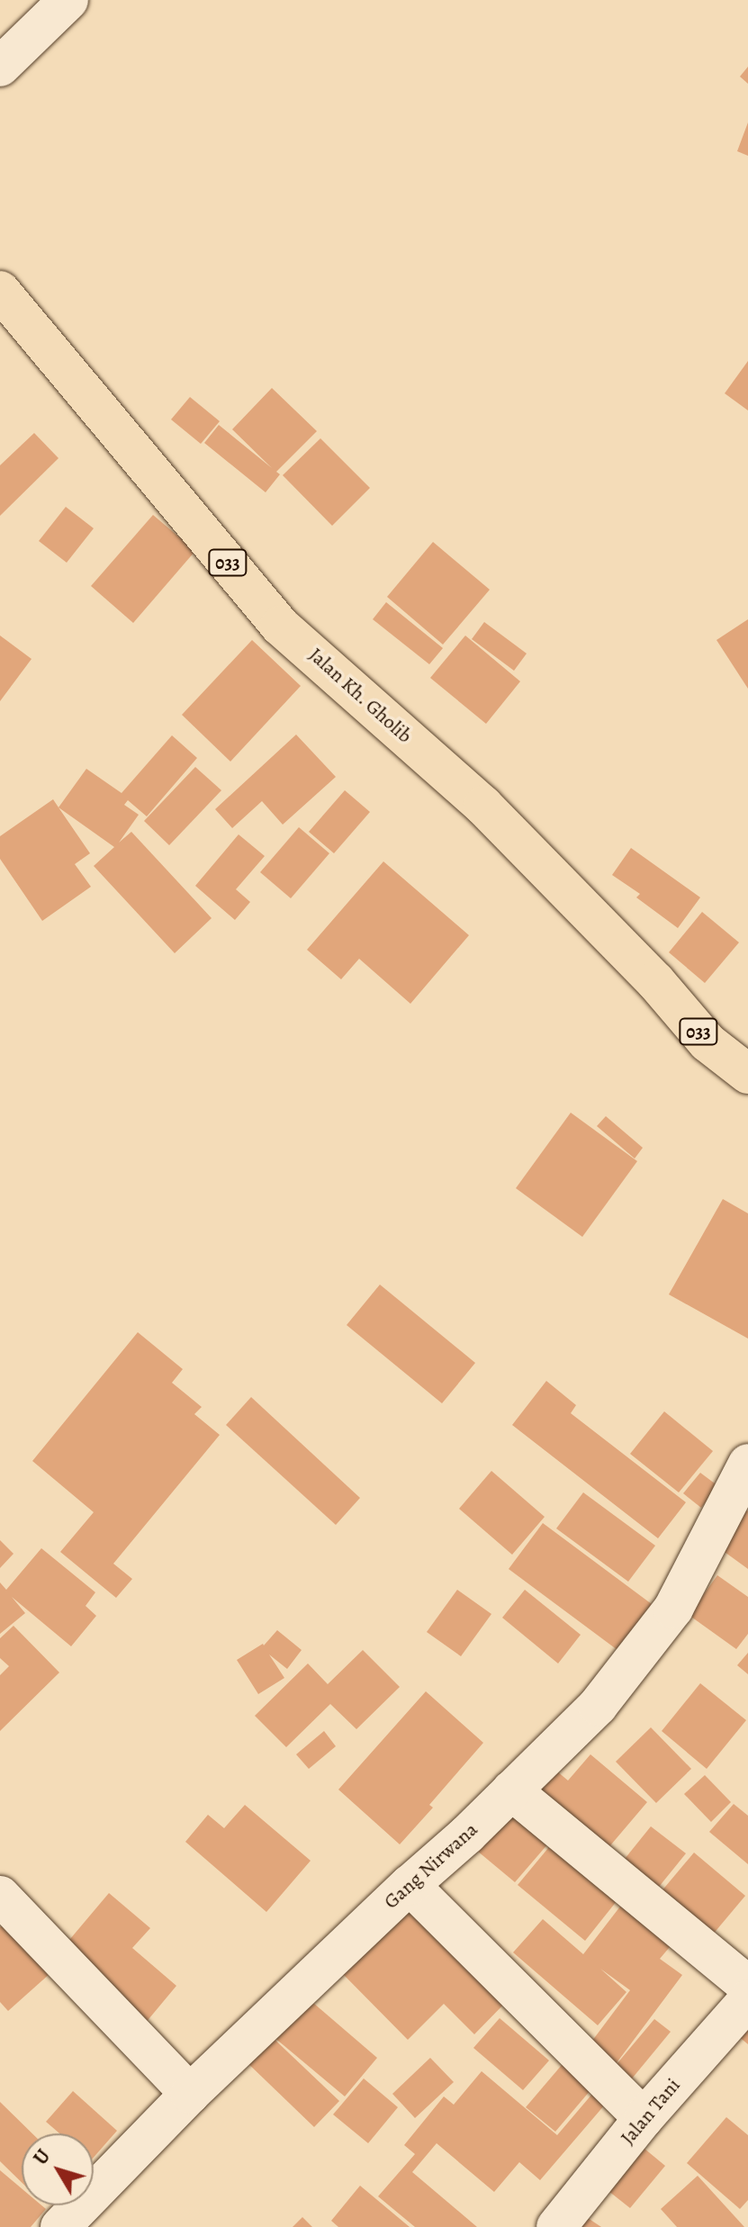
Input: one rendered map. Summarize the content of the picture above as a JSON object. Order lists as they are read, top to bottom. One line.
{"streets":{"main road":["033","Jalan Kh. Gholib"],"street":["Gang Nirwana","Jalan Tani"]},"north":"top left"}
